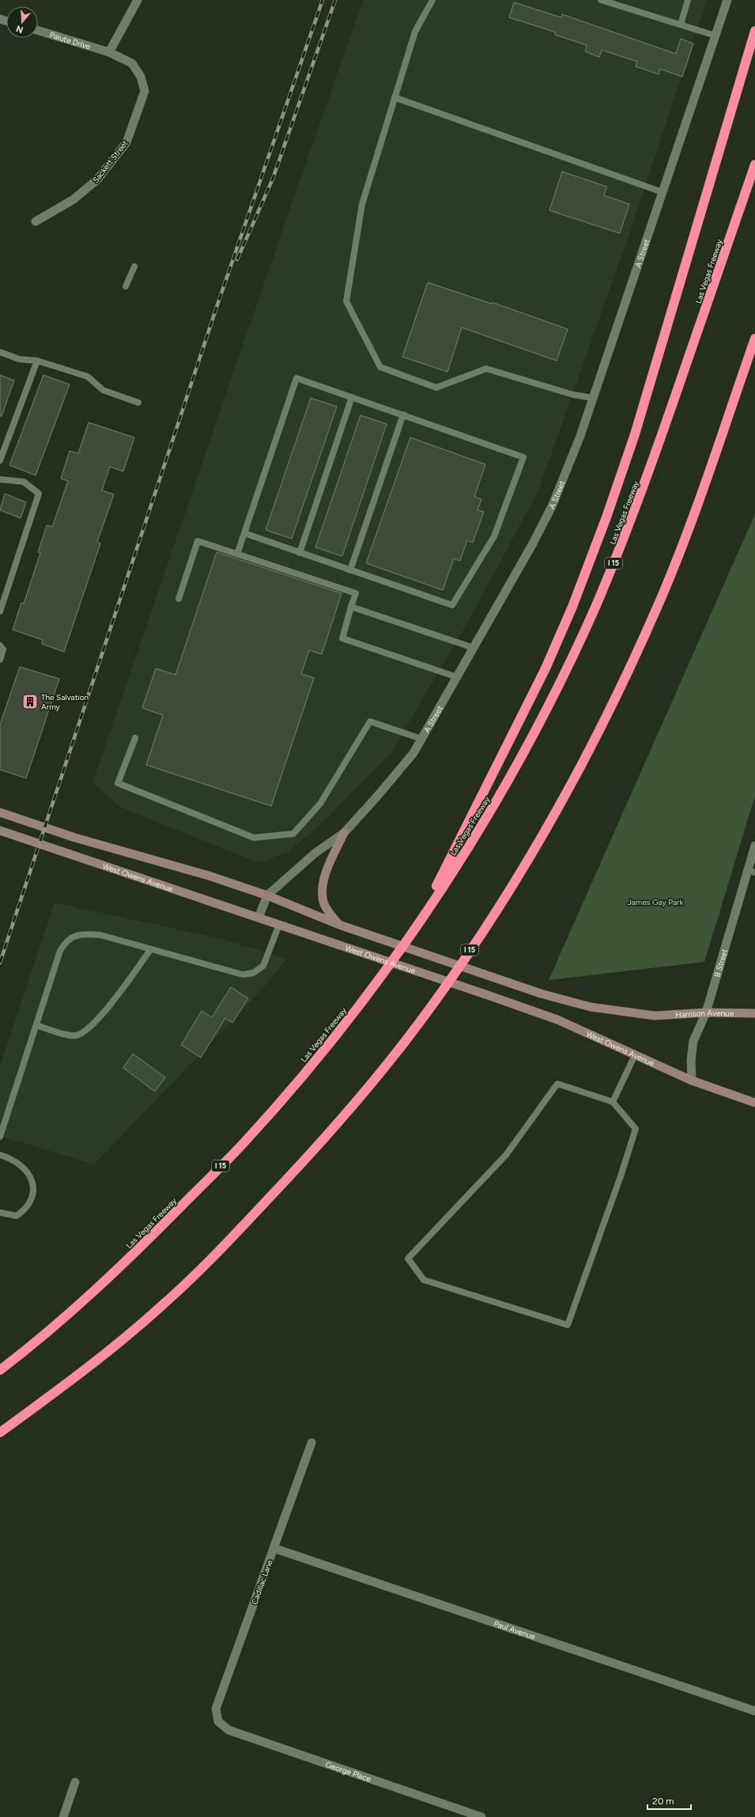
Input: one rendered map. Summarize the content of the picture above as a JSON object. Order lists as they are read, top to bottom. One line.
{"streets":{"highway":["Las Vegas Freeway","I 15"],"main road":["West Owens Avenue","Harrison Avenue"],"street":["Paiute Drive","Sackett Street","A Street","B Street","Cadillac Lane","Paul Avenue","George Place"]},"crossings":[["Paiute Drive","Sackett Street"],["A Street","West Owens Avenue"],["West Owens Avenue","B Street"],["B Street","Harrison Avenue"],["Cadillac Lane","Paul Avenue"],["Cadillac Lane","George Place"]],"parks":["James Gay Park"],"places":{"building":["The Salvation Army"]},"scale_bar":"20 m","north":"bottom"}
